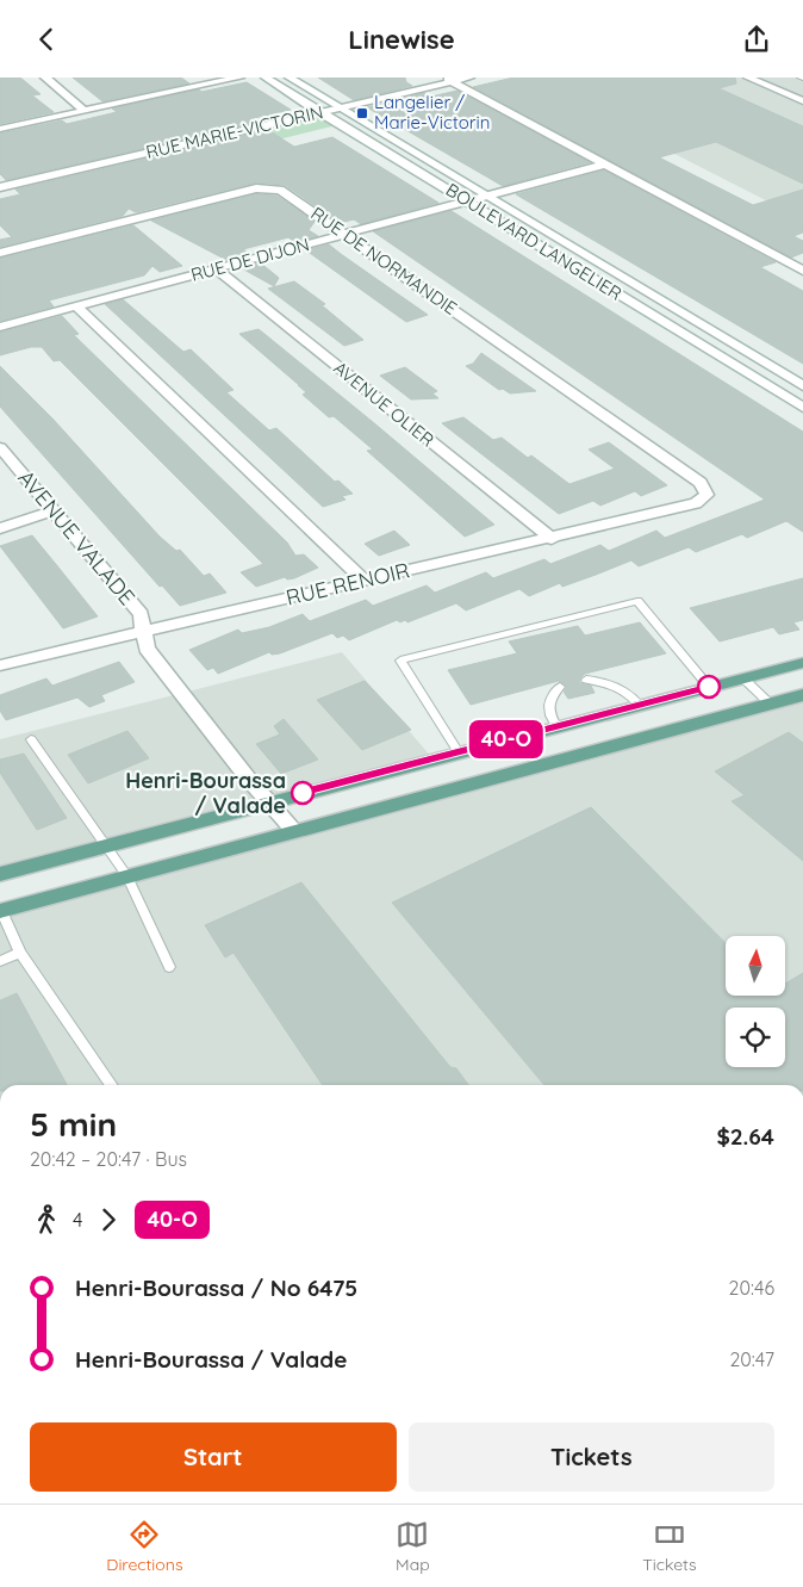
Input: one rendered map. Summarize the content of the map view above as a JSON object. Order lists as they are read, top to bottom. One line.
{"streets":{"street":["RUE MARIE-VICTORIN","BOULEVARD LANGELIER","RUE DE DIJON","RUE DE NORMANDIE","AVENUE OLIER","AVENUE VALADE","RUE RENOIR"]},"crossings":[["RUE MARIE-VICTORIN","BOULEVARD LANGELIER"],["BOULEVARD LANGELIER","RUE DE DIJON"],["RUE DE DIJON","RUE DE NORMANDIE"],["RUE DE DIJON","AVENUE OLIER"],["RUE DE NORMANDIE","RUE RENOIR"],["AVENUE OLIER","RUE RENOIR"],["AVENUE VALADE","RUE RENOIR"]],"places":{"transit":["Langelier / Marie-Victorin"],"other":["Henri-Bourassa / Valade"]},"lines":["bus line 40-O"],"north":"top","page":{"header":"Linewise","on_map":"40-O","heading":["5 min","20:42 – 20:47 · Bus","$2.64"],"legs":["4","40-O"],"list":[{"name":"Henri-Bourassa / No 6475","value":"20:46"},{"name":"Henri-Bourassa / Valade","value":"20:47"}],"buttons":["Start","Tickets"],"tabs":["Directions","Map","Tickets"]}}
